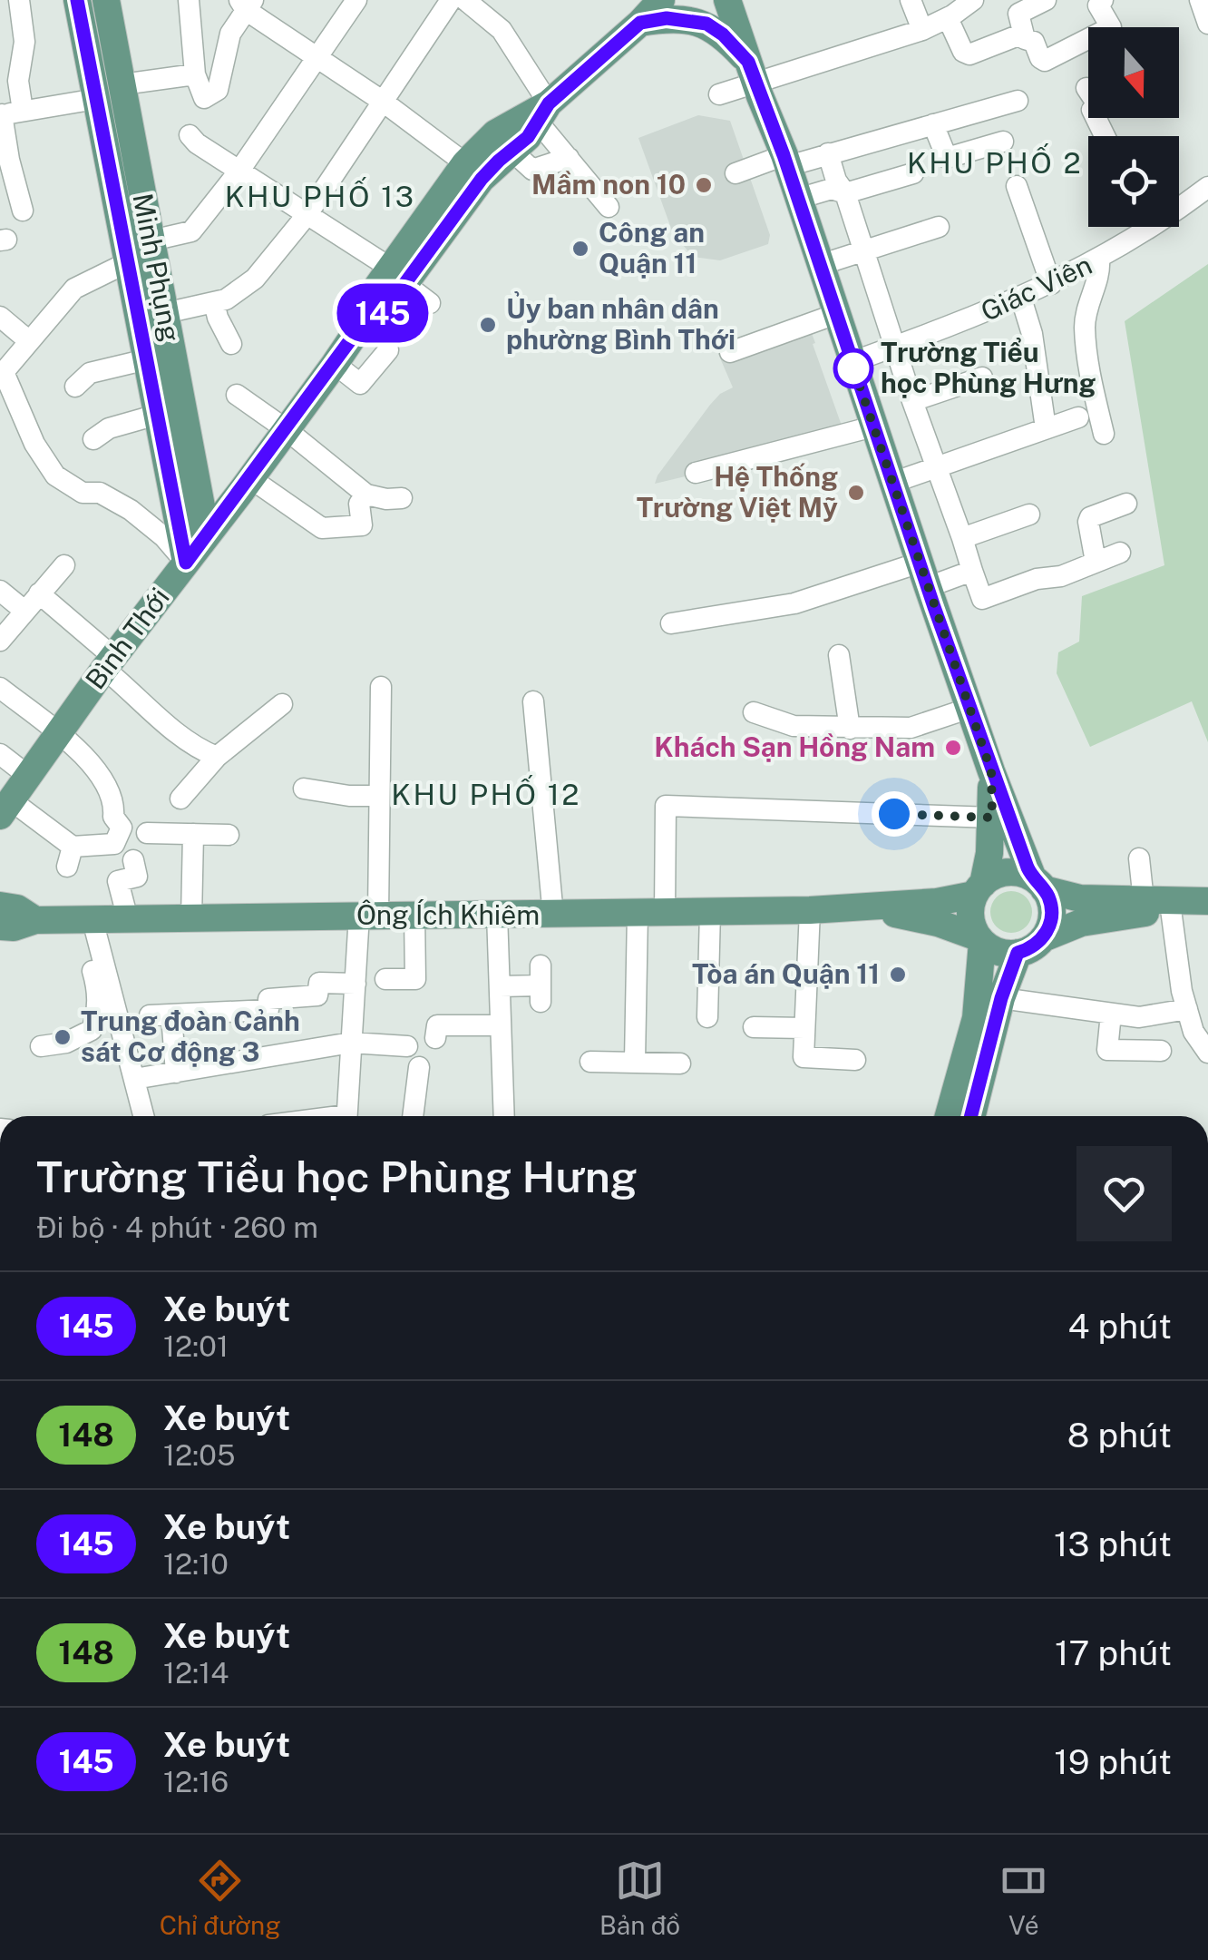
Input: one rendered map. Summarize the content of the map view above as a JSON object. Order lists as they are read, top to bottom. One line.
{"streets":{"main road":["Minh Phụng","Bình Thới","Ông Ích Khiêm"],"street":["Giác Viên"]},"crossings":[["Minh Phụng","Bình Thới"]],"districts":["KHU PHỐ 2","KHU PHỐ 13","KHU PHỐ 12"],"places":["Mầm non 10","Công an Quận 11","Ủy ban nhân dân phường Bình Thới","Trường Tiểu học Phùng Hưng","Hệ Thống Trường Việt Mỹ","Khách Sạn Hồng Nam","Tòa án Quận 11","Trung đoàn Cảnh sát Cơ động 3"],"lines":["bus line 145"],"north":"bottom","page":{"on_map":"145","heading":["Trường Tiểu học Phùng Hưng","Đi bộ · 4 phút · 260 m"],"list":[{"mark":"145","name":"Xe buýt","note":"12:01","value":"4 phút"},{"mark":"148","name":"Xe buýt","note":"12:05","value":"8 phút"},{"mark":"145","name":"Xe buýt","note":"12:10","value":"13 phút"},{"mark":"148","name":"Xe buýt","note":"12:14","value":"17 phút"},{"mark":"145","name":"Xe buýt","note":"12:16","value":"19 phút"}],"tabs":["Chỉ đường","Bản đồ","Vé"]}}
